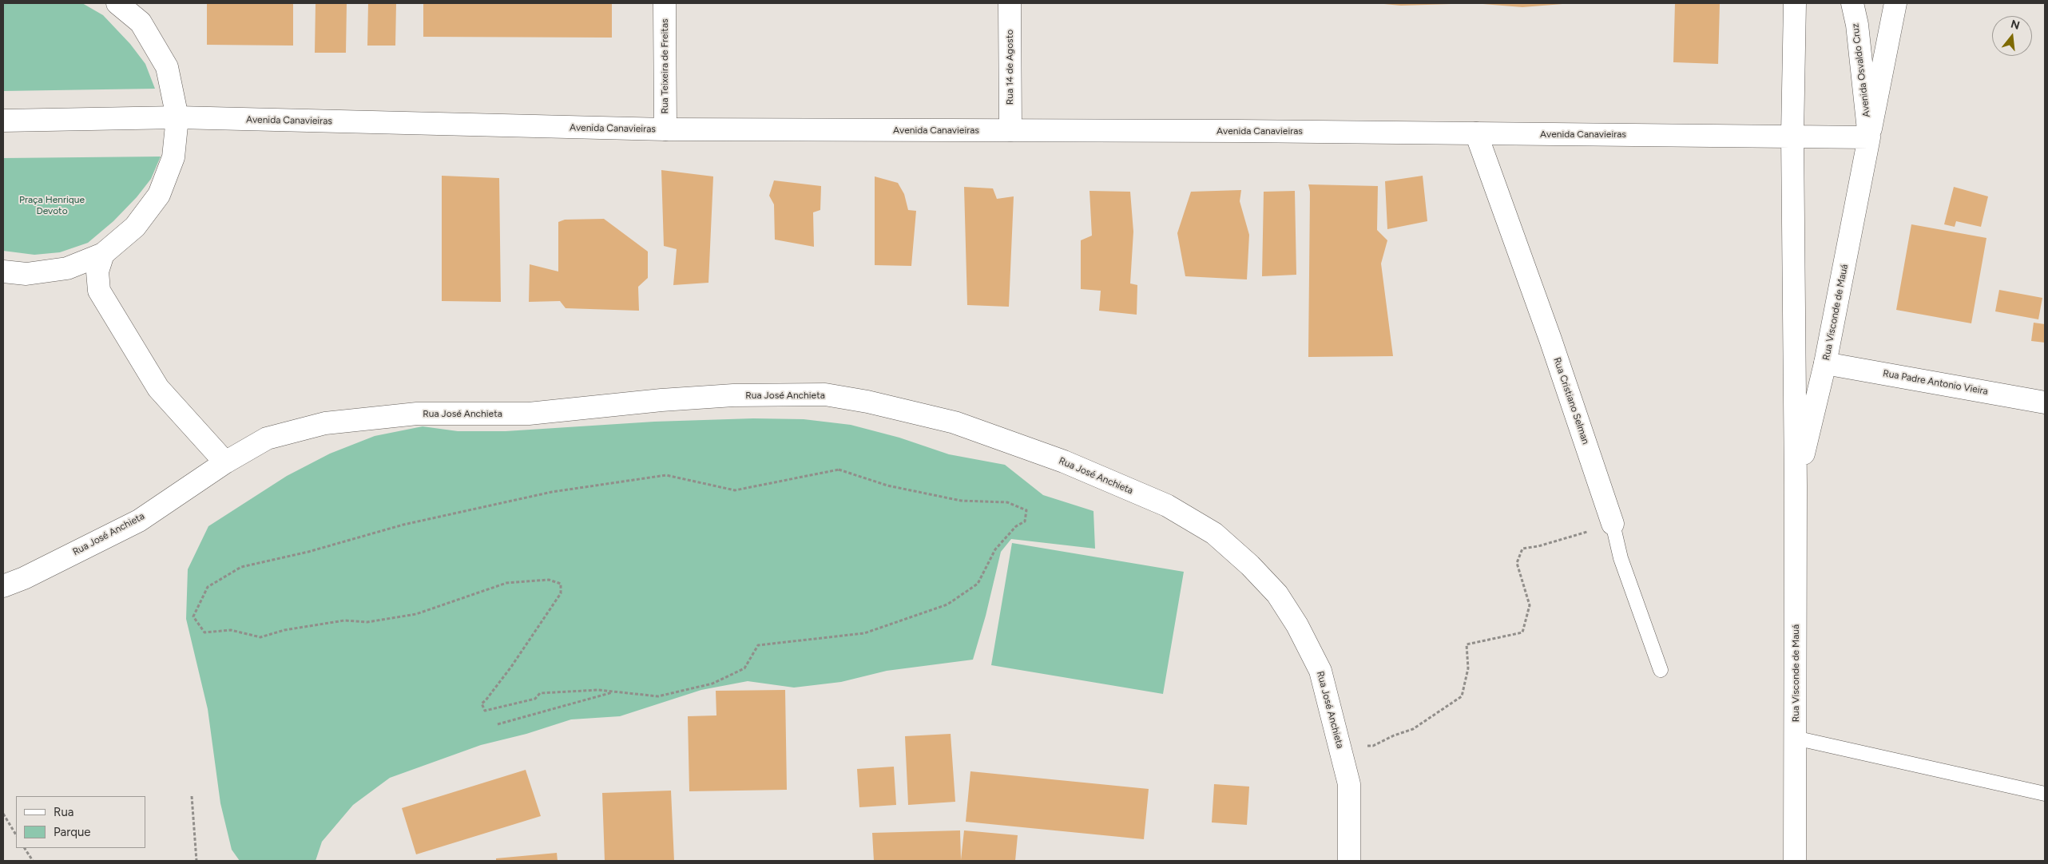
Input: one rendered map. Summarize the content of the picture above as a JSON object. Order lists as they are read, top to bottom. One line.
{"streets":{"street":["Rua Teixeira de Freitas","Rua 14 de Agosto","Avenida Osvaldo Cruz","Avenida Canavieiras","Rua Visconde de Mauá","Rua Padre Antonio Vieira","Rua José Anchieta","Rua Cristiano Selman"]},"crossings":[["Rua Teixeira de Freitas","Avenida Canavieiras"],["Rua 14 de Agosto","Avenida Canavieiras"],["Avenida Osvaldo Cruz","Avenida Canavieiras"],["Avenida Osvaldo Cruz","Rua Visconde de Mauá"],["Avenida Canavieiras","Rua Visconde de Mauá"],["Avenida Canavieiras","Rua Cristiano Selman"],["Rua Visconde de Mauá","Rua Padre Antonio Vieira"]],"parks":["Praça Henrique Devoto"],"legend":["Rua","Parque"],"north":"top"}
